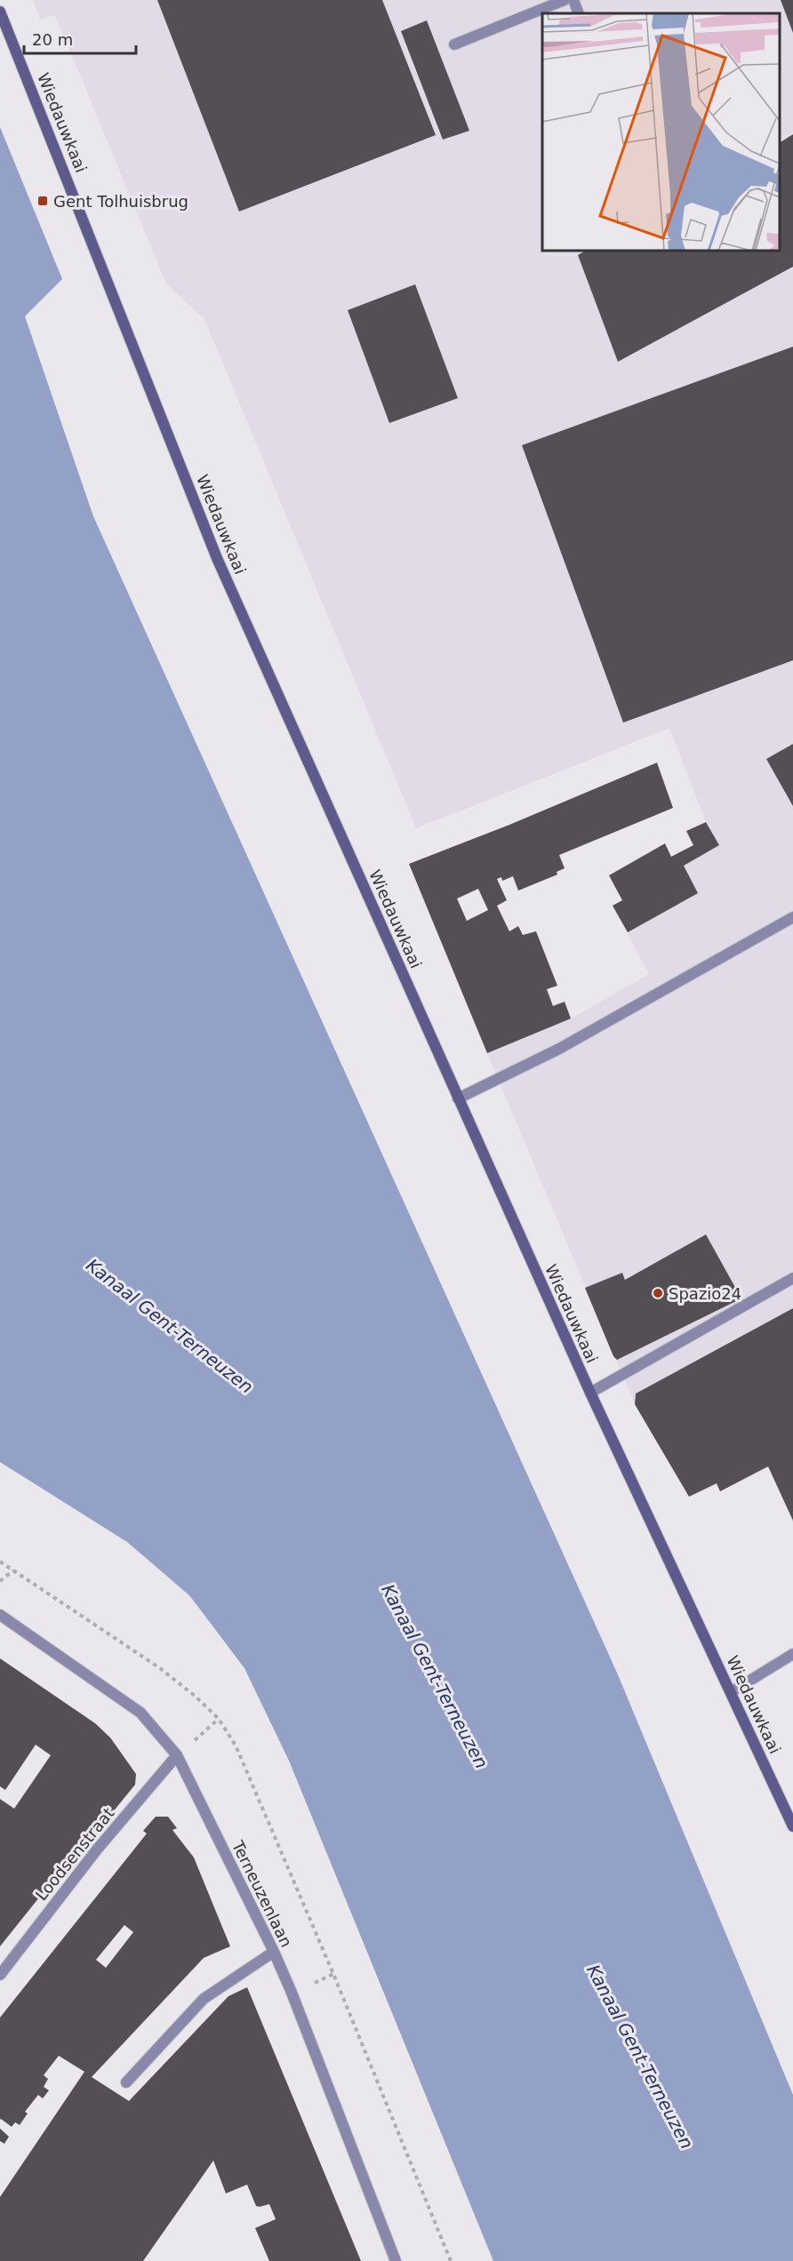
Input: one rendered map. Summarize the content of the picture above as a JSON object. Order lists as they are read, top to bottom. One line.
{"streets":{"main road":["Wiedauwkaai"],"street":["Loodsenstraat","Terneuzenlaan"]},"crossings":[["Loodsenstraat","Terneuzenlaan"]],"water":["Kanaal Gent-Terneuzen"],"places":{"transit":["Gent Tolhuisbrug"],"other":["Spazio24"]},"scale_bar":"20 m"}
